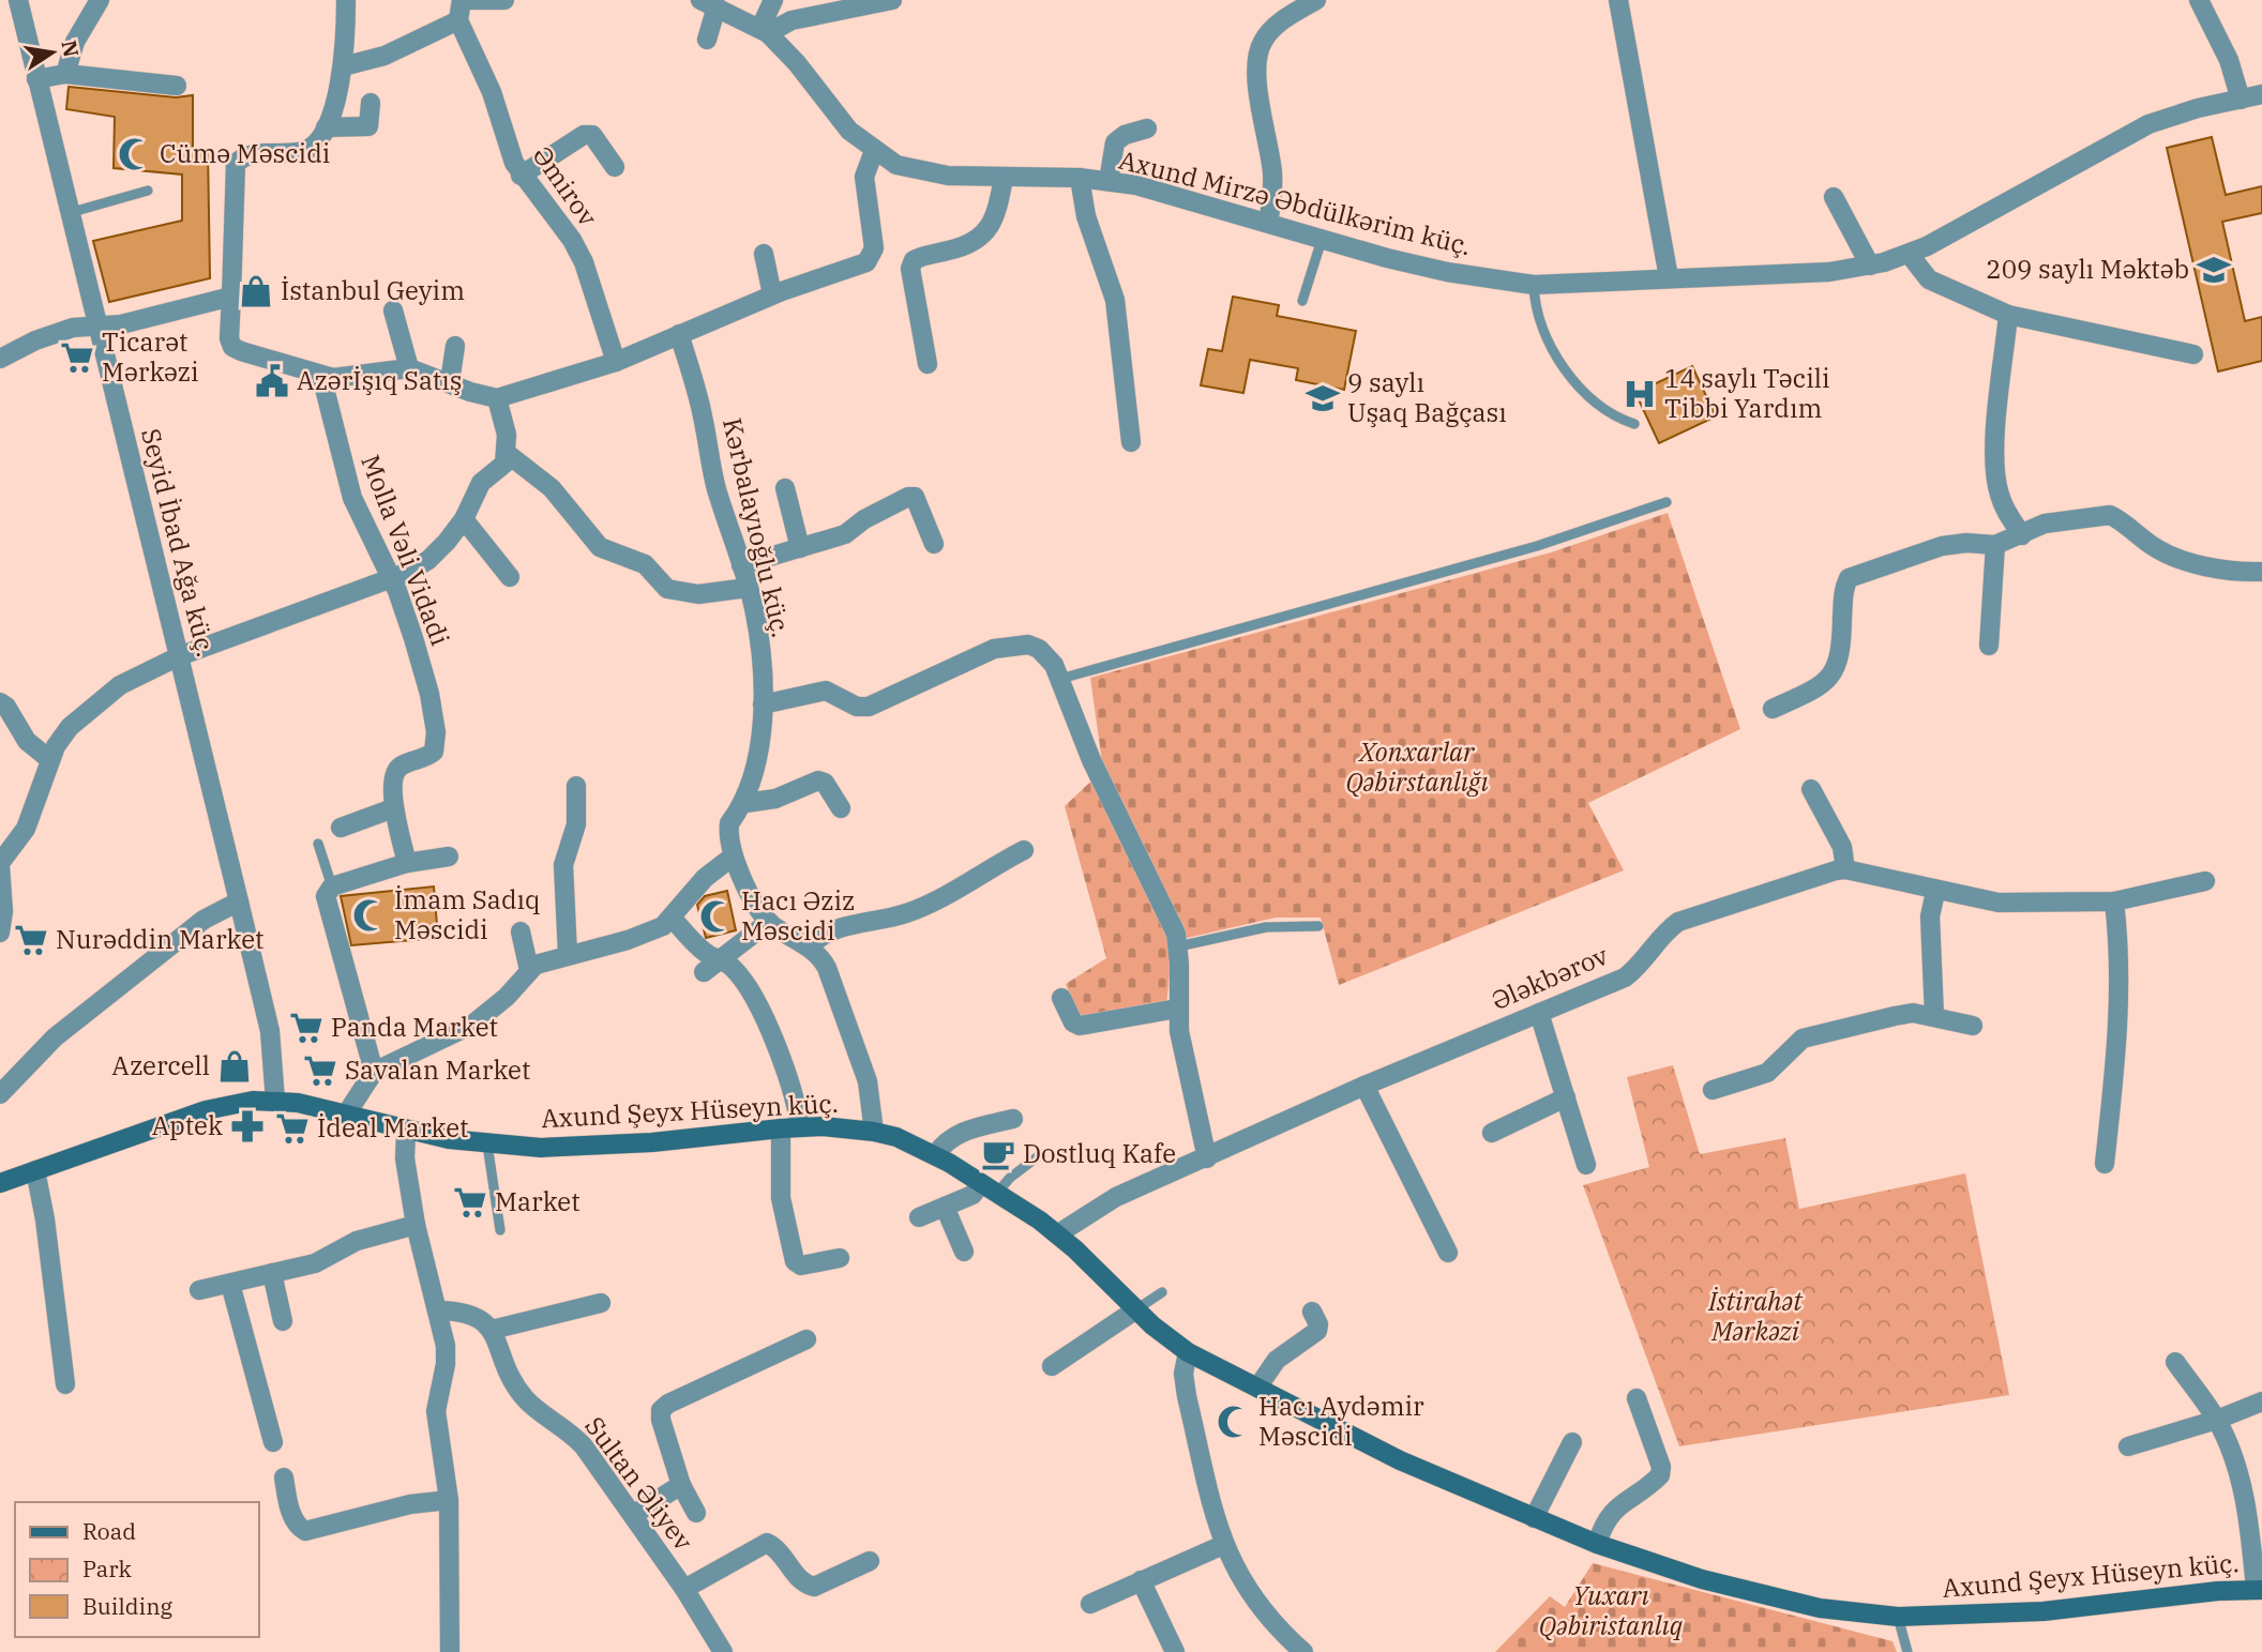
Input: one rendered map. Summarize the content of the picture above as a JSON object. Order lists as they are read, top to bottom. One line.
{"streets":{"main road":["Axund Şeyx Hüseyn küç."],"street":["Əmirov","Axund Mirzə Əbdülkərim küç.","Kərbalayıoğlu küç.","Seyid İbad Ağa küç.","Molla Vəli Vidadi","Ələkbərov","Sultan Əliyev"]},"crossings":[["Seyid İbad Ağa küç.","Axund Şeyx Hüseyn küç."],["Ələkbərov","Axund Şeyx Hüseyn küç."]],"parks":["Xonxarlar Qəbirstanlığı","İstirahət Mərkəzi","Yuxarı Qəbiristanlıq"],"places":{"mosque":["Cümə Məscidi","İmam Sadıq Məscidi","Hacı Əziz Məscidi","Hacı Aydəmir Məscidi"],"school or university":["209 saylı Məktəb","9 saylı Uşaq Bağçası"],"shop":["İstanbul Geyim","Azercell"],"supermarket":["Ticarət Mərkəzi","Nurəddin Market","Panda Market","Savalan Market","İdeal Market","Market"],"public building":["Azərİşıq Satış"],"hospital":["14 saylı Təcili Tibbi Yardım"],"pharmacy":["Aptek"],"cafe":["Dostluq Kafe"]},"legend":["Road","Park","Building"],"north":"right"}
